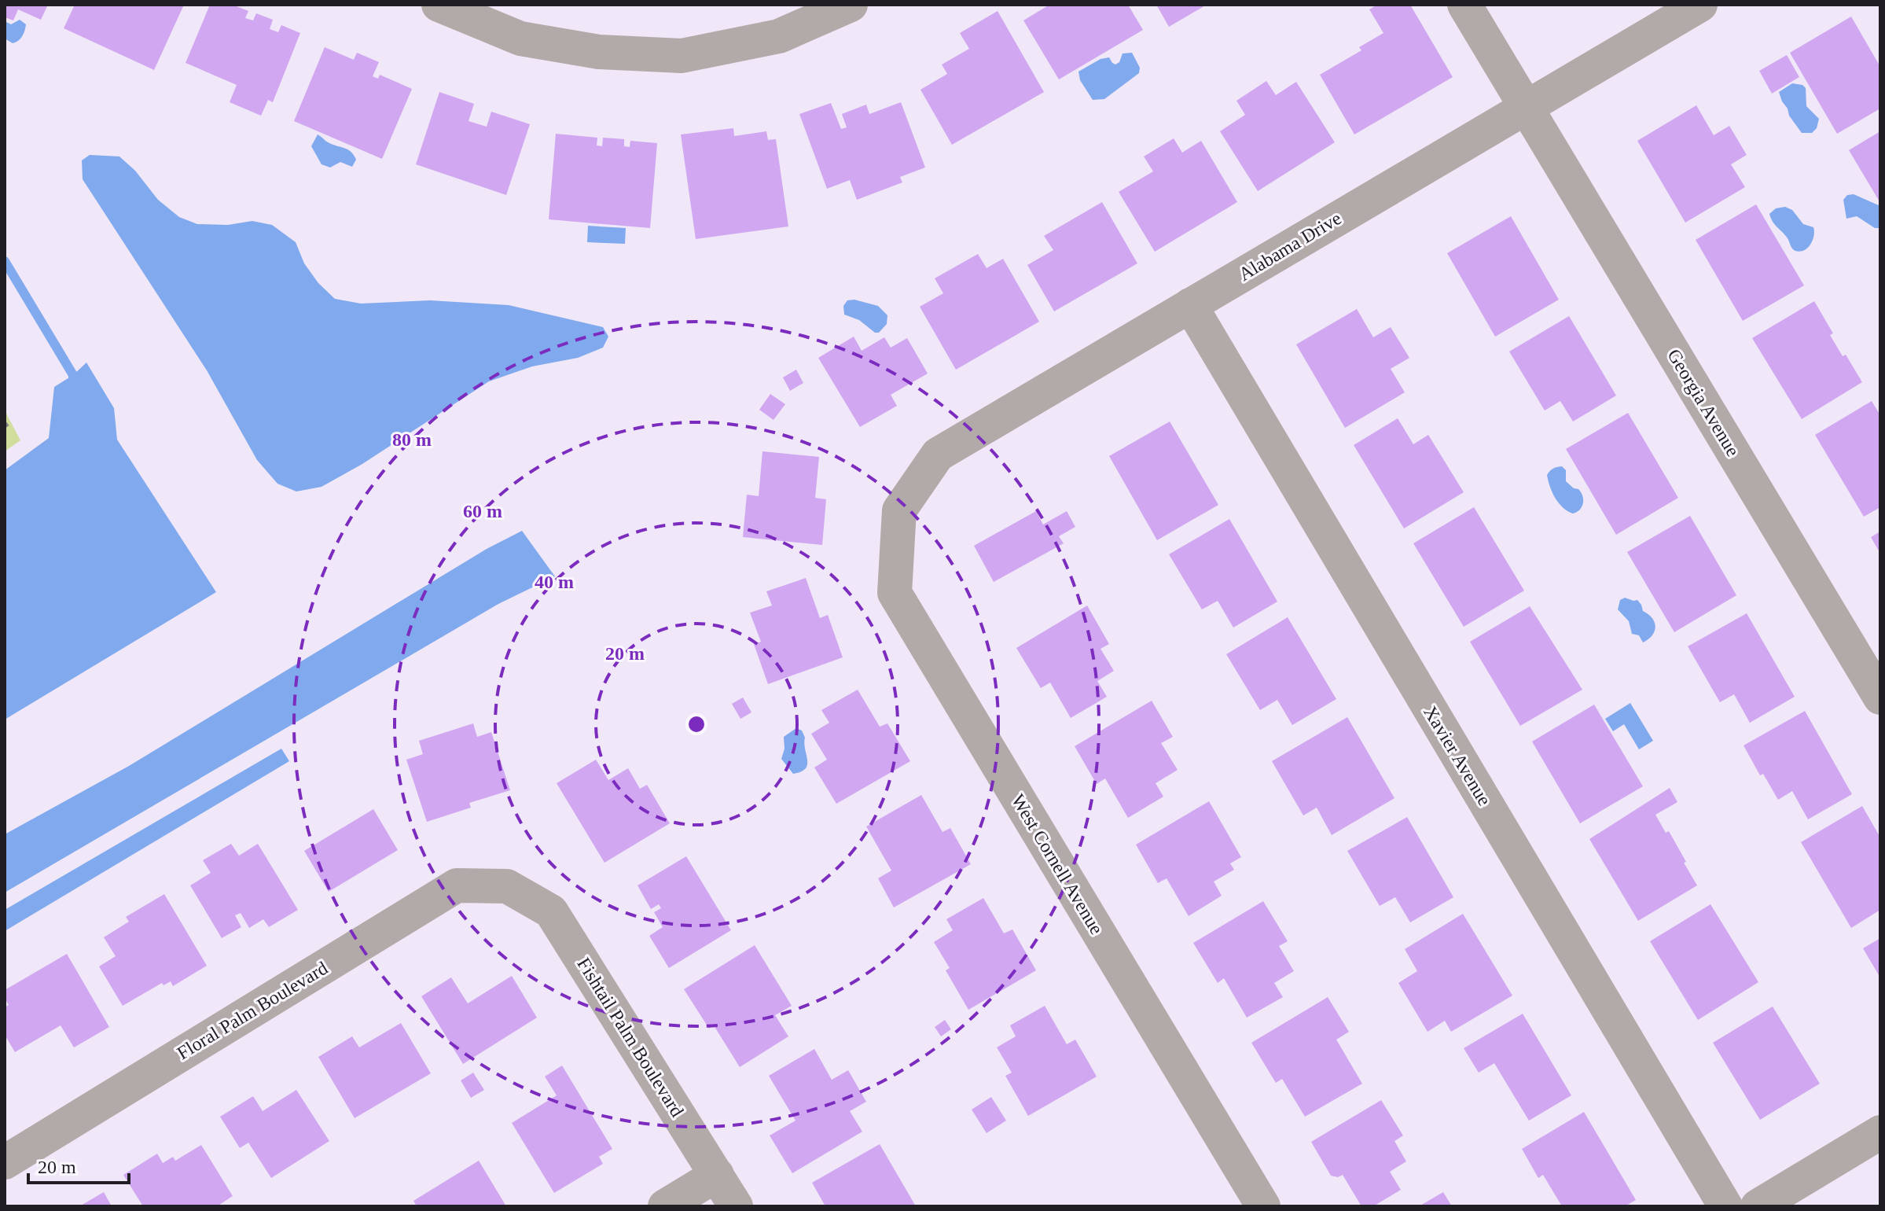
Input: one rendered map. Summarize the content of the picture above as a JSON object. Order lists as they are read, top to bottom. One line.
{"streets":{"street":["Alabama Drive","Georgia Avenue","Xavier Avenue","West Cornell Avenue","Floral Palm Boulevard","Fishtail Palm Boulevard"]},"crossings":[["Alabama Drive","Georgia Avenue"],["Alabama Drive","Xavier Avenue"],["Alabama Drive","West Cornell Avenue"],["Floral Palm Boulevard","Fishtail Palm Boulevard"]],"scale_bar":"20 m","rings":["80 m","60 m","40 m","20 m"]}
